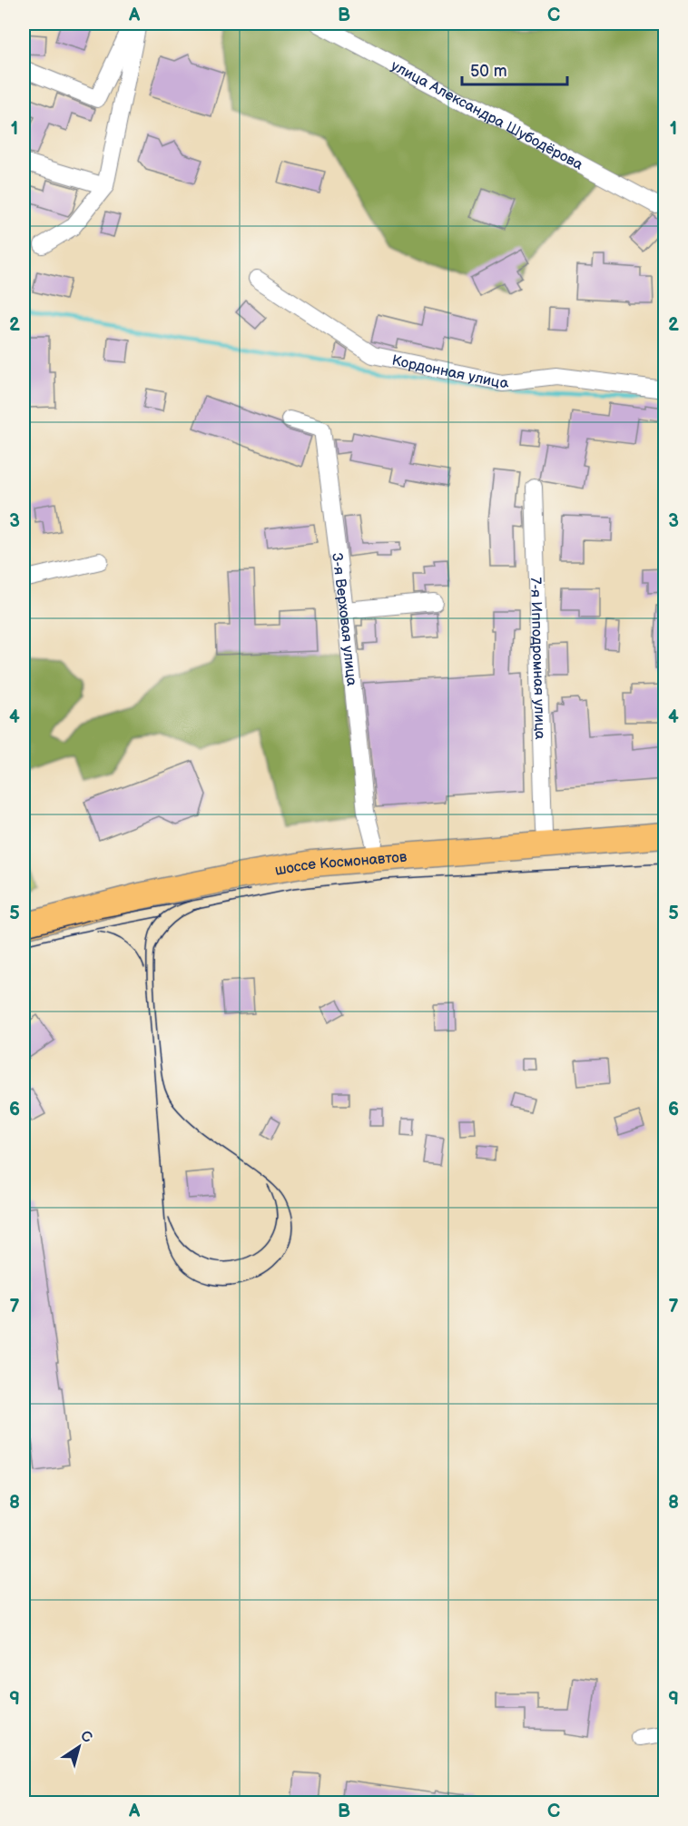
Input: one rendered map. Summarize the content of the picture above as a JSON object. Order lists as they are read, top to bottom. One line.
{"streets":{"main road":["шоссе Космонавтов"],"street":["улица Александра Шубодёрова","Кордонная улица","3-я Верховая улица","7-я Ипподромная улица"]},"crossings":[["3-я Верховая улица","шоссе Космонавтов"],["7-я Ипподромная улица","шоссе Космонавтов"]],"scale_bar":"50 m","north":"top right","grid":{"columns":["A","B","C"],"rows":["1","2","3","4","5","6","7","8","9"]}}
